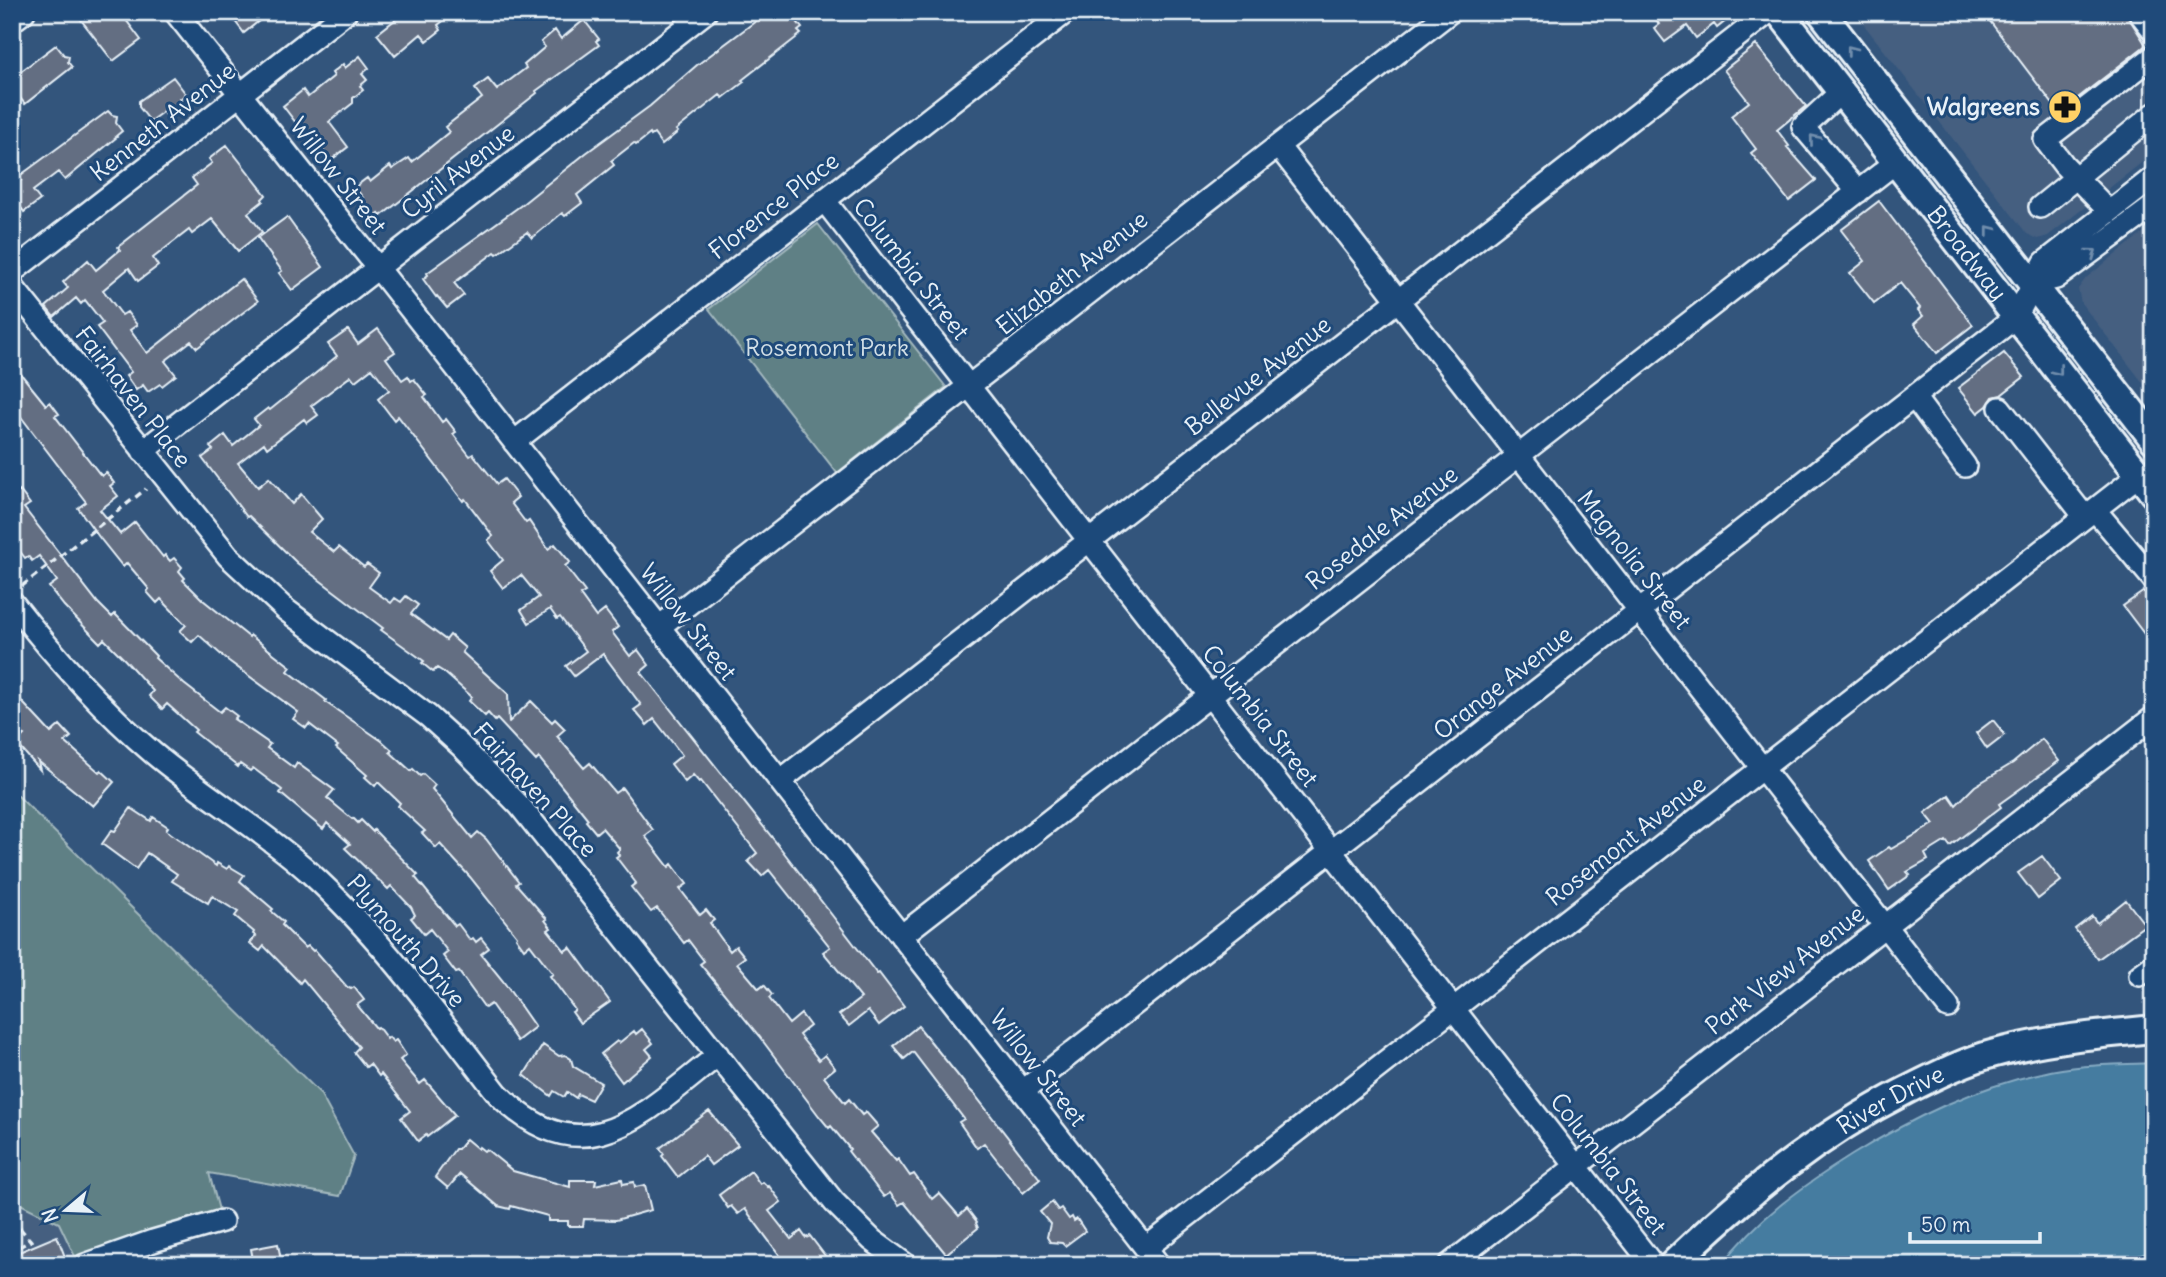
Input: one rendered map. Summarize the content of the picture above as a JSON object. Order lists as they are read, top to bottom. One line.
{"streets":{"main road":["Broadway","River Drive"],"street":["Kenneth Avenue","Cyril Avenue","Willow Street","Florence Place","Columbia Street","Elizabeth Avenue","Bellevue Avenue","Fairhaven Place","Rosedale Avenue","Magnolia Street","Orange Avenue","Rosemont Avenue","Plymouth Drive","Park View Avenue"]},"crossings":[["Kenneth Avenue","Willow Street"],["Cyril Avenue","Willow Street"],["Cyril Avenue","Fairhaven Place"],["Willow Street","Florence Place"],["Willow Street","Elizabeth Avenue"],["Willow Street","Bellevue Avenue"],["Willow Street","Rosedale Avenue"],["Willow Street","Orange Avenue"],["Willow Street","Rosemont Avenue"],["Florence Place","Columbia Street"],["Broadway","Rosedale Avenue"],["Broadway","Orange Avenue"],["Broadway","Rosemont Avenue"],["Columbia Street","Elizabeth Avenue"],["Columbia Street","Bellevue Avenue"],["Columbia Street","Rosedale Avenue"],["Columbia Street","Orange Avenue"],["Columbia Street","Rosemont Avenue"],["Columbia Street","Park View Avenue"],["Elizabeth Avenue","Magnolia Street"],["Bellevue Avenue","Magnolia Street"],["Fairhaven Place","Plymouth Drive"],["Rosedale Avenue","Magnolia Street"],["Magnolia Street","Orange Avenue"],["Magnolia Street","Rosemont Avenue"],["Magnolia Street","Park View Avenue"]],"parks":["Rosemont Park"],"places":{"pharmacy":["Walgreens"]},"scale_bar":"50 m","north":"left"}
